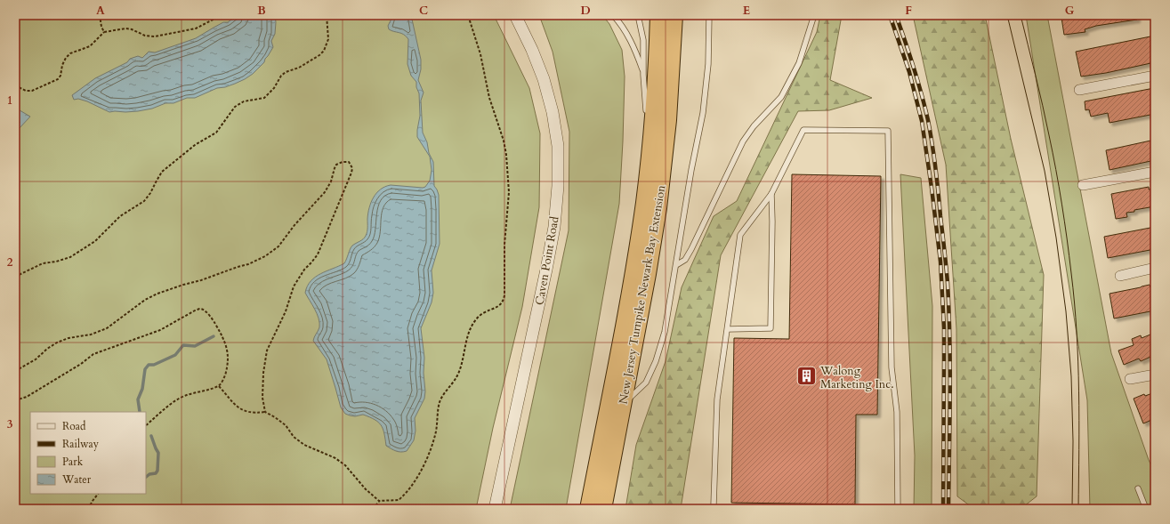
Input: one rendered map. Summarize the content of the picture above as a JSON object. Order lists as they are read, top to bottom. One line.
{"streets":{"highway":["New Jersey Turnpike Newark Bay Extension"],"street":["Caven Point Road"]},"places":{"building":["Walong Marketing Inc."]},"legend":["Road","Railway","Park","Water"],"grid":{"columns":["A","B","C","D","E","F","G"],"rows":["1","2","3"]}}
